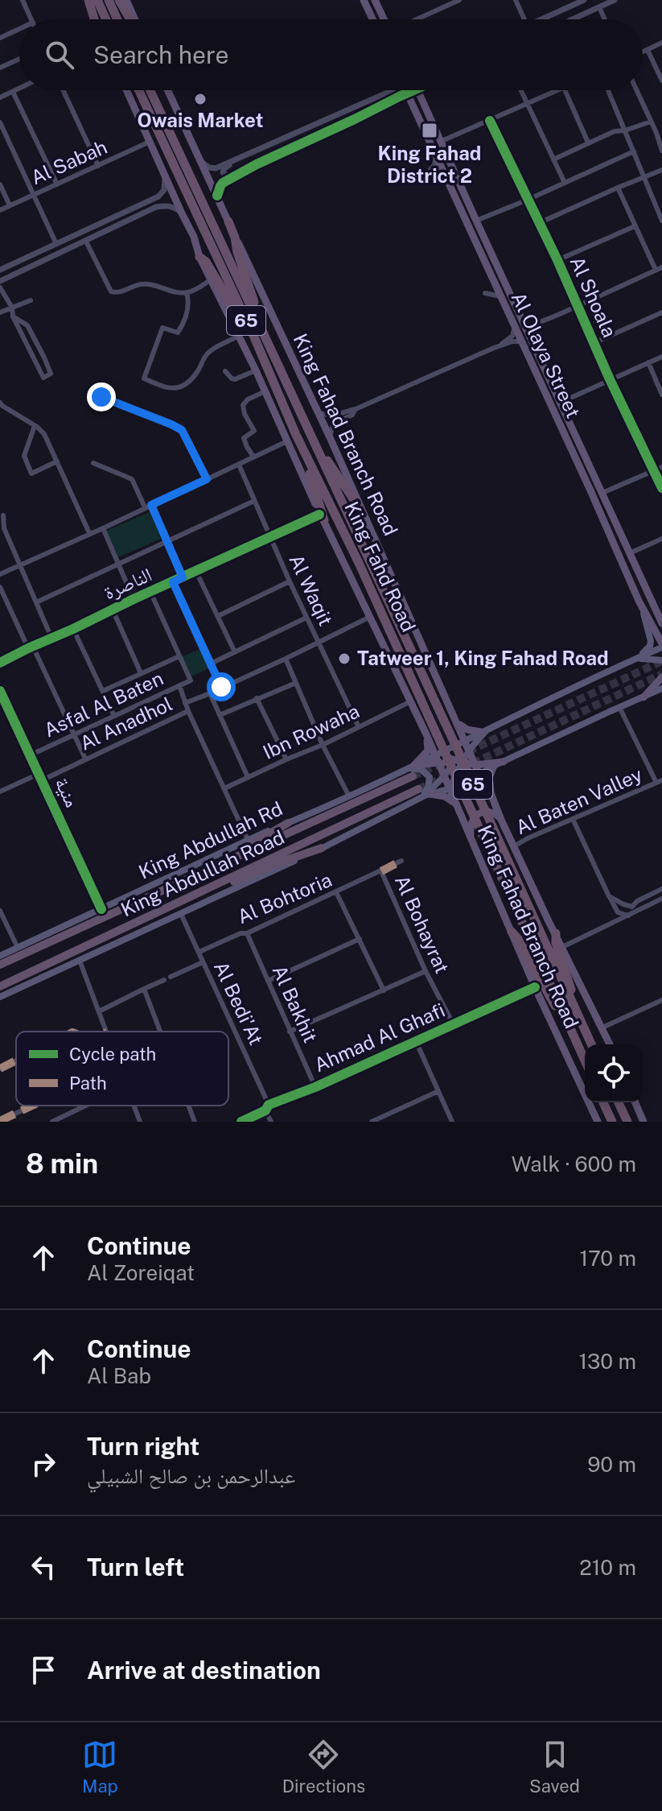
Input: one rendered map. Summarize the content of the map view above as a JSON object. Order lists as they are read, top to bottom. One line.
{"streets":{"highway":["65","King Fahd Road","King Abdullah Road"],"main road":["Al Olaya Street","King Fahad Branch Road","King Abdullah Rd"],"street":["Al Sabah","Al Shoala","الناصرة","Al Waqit","Asfal Al Baten","Al Anadhol","Ibn Rowaha","منية","Al Baten Valley","Al Bohtoria","Al Bohayrat","Al Bedi'At","Al Bakhit","Ahmad Al Ghafi"]},"crossings":[["Al Sabah","King Fahad Branch Road"],["King Fahad Branch Road","الناصرة"],["King Fahad Branch Road","Al Anadhol"],["King Fahad Branch Road","Ibn Rowaha"],["King Fahad Branch Road","Al Baten Valley"],["King Fahad Branch Road","Ahmad Al Ghafi"],["الناصرة","Al Waqit"],["Al Waqit","Al Anadhol"],["Al Waqit","Ibn Rowaha"],["Asfal Al Baten","منية"],["Al Anadhol","منية"],["منية","King Abdullah Rd"],["King Abdullah Rd","King Abdullah Road"],["Al Bohtoria","Al Bohayrat"],["Al Bohtoria","Al Bedi'At"],["Al Bohtoria","Al Bakhit"],["Al Bohayrat","Ahmad Al Ghafi"],["Al Bedi'At","Ahmad Al Ghafi"],["Al Bakhit","Ahmad Al Ghafi"]],"places":{"other":["Owais Market","Tatweer 1, King Fahad Road"],"transit":["King Fahad District 2"]},"legend":["Cycle path","Path"],"page":{"search":"Search here","heading":["8 min","Walk · 600 m"],"list":[["Continue","Al Zoreiqat","170 m"],["Continue","Al Bab","130 m"],["Turn right","عبدالرحمن بن صالح الشبيلي","90 m"],["Turn left","210 m"],"Arrive at destination"],"nav":["Map","Directions","Saved"]}}
